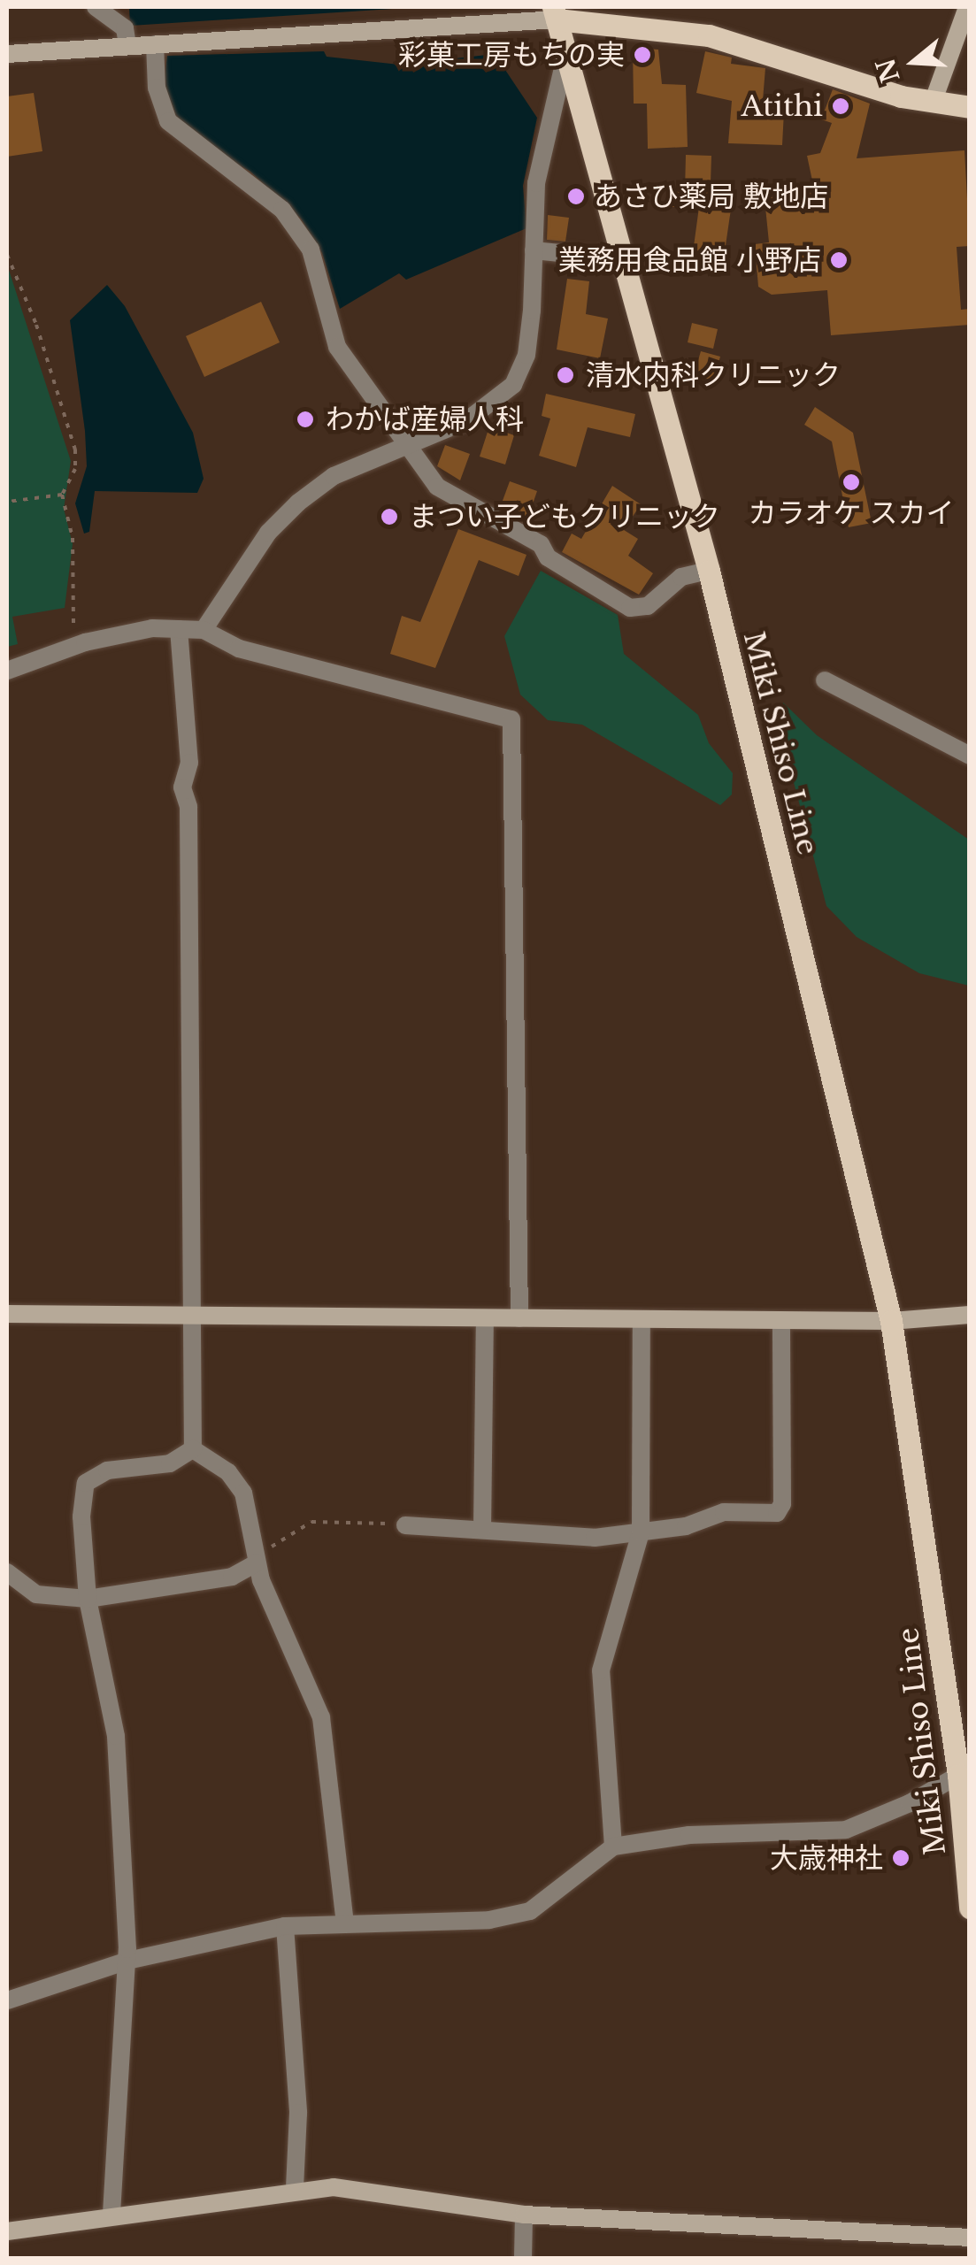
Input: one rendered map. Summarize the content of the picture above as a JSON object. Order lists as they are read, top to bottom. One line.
{"streets":{"main road":["Miki Shiso Line"]},"places":["彩菓工房もちの実","Atithi","あさひ薬局 敷地店","業務用食品館 小野店","清水内科クリニック","わかば産婦人科","カラオケ スカイ","まつい子どもクリニック","大歳神社"],"north":"left"}
